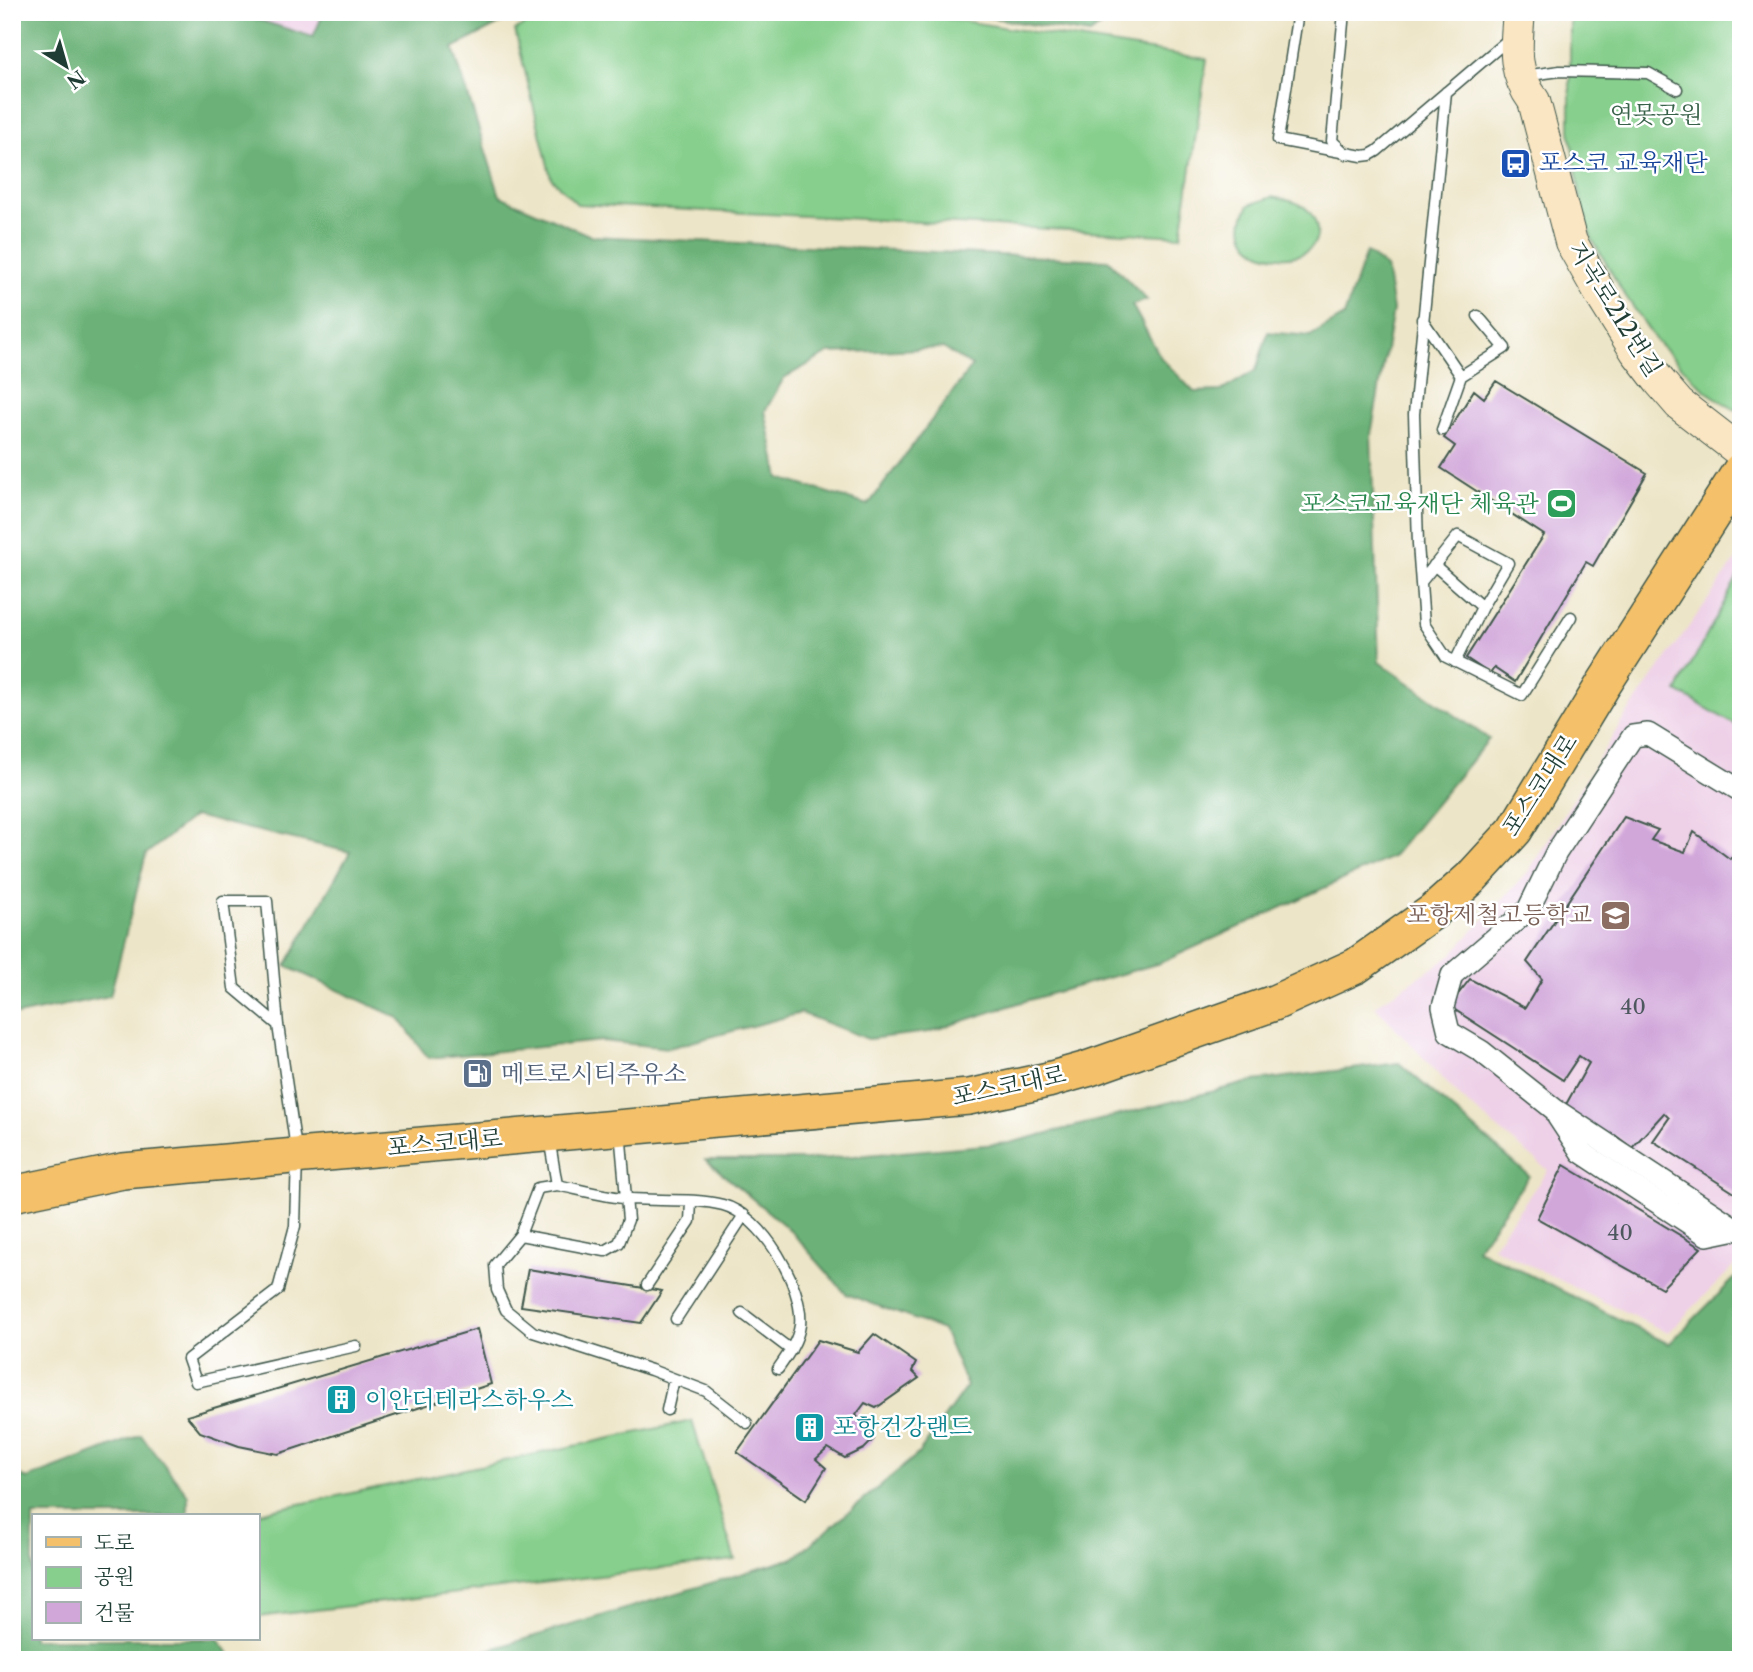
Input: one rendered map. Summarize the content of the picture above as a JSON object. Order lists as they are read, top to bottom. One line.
{"streets":{"main road":["지곡로212번길","포스코대로"]},"parks":["연못공원"],"places":{"bus stop":["포스코 교육재단"],"sports":["포스코교육재단 체육관"],"school or university":["포항제철고등학교"],"fuel station":["메트로시티주유소"],"building":["이안더테라스하우스","포항건강랜드"]},"house_numbers":["40","40"],"legend":["도로","공원","건물"],"north":"bottom right"}
